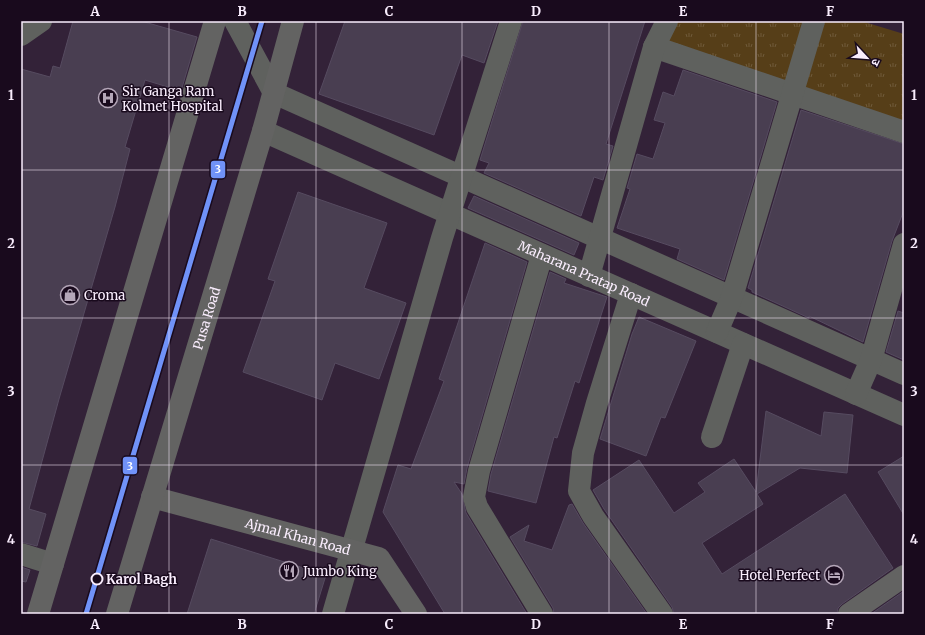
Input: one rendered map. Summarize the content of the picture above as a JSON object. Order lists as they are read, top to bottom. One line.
{"streets":{"main road":["Pusa Road","Ajmal Khan Road"],"street":["Maharana Pratap Road"]},"crossings":[["Maharana Pratap Road","Pusa Road"],["Pusa Road","Ajmal Khan Road"]],"places":{"hospital":["Sir Ganga Ram Kolmet Hospital"],"shop":["Croma"],"restaurant":["Jumbo King"],"hotel":["Hotel Perfect"],"other":["Karol Bagh"]},"lines":["transit line 3"],"north":"bottom right","grid":{"columns":["A","B","C","D","E","F"],"rows":["1","2","3","4"]}}
